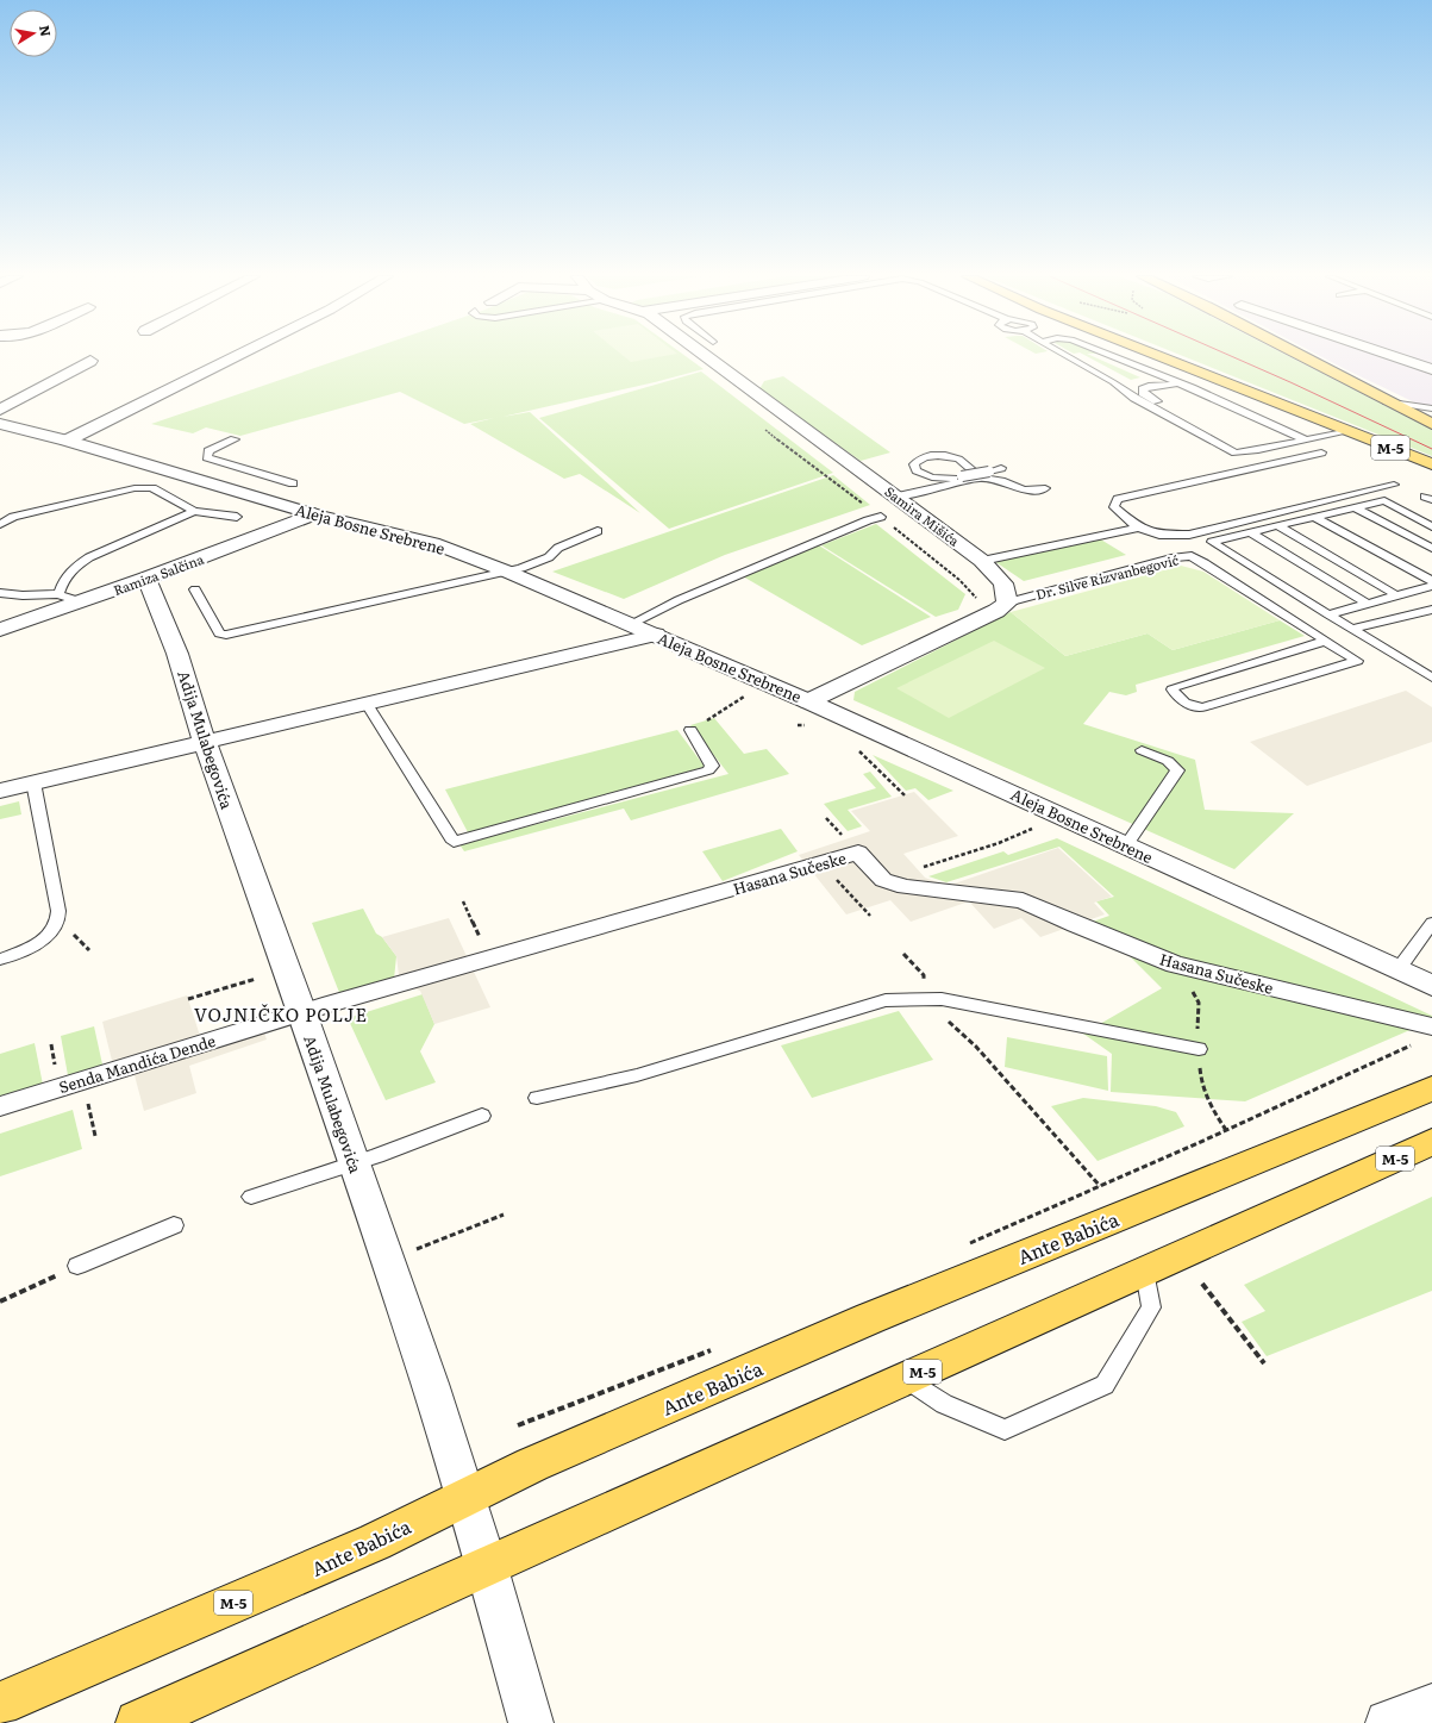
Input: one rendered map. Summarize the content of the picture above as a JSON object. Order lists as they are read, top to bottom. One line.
{"streets":{"main road":["M-5","Ante Babića"],"street":["Samira Mišića","Aleja Bosne Srebrene","Ramiza Salčina","Adija Mulabegovića","Hasana Sučeske","Senda Mandića Dende"],"lane":["Dr. Silve Rizvanbegović"]},"crossings":[["M-5","Adija Mulabegovića"],["Samira Mišića","Dr. Silve Rizvanbegović"],["Aleja Bosne Srebrene","Ramiza Salčina"],["Ramiza Salčina","Adija Mulabegovića"],["Adija Mulabegovića","Hasana Sučeske"],["Adija Mulabegovića","Senda Mandića Dende"],["Adija Mulabegovića","Ante Babića"],["Hasana Sučeske","Senda Mandića Dende"]],"districts":["VOJNIČKO POLJE"],"north":"right"}
